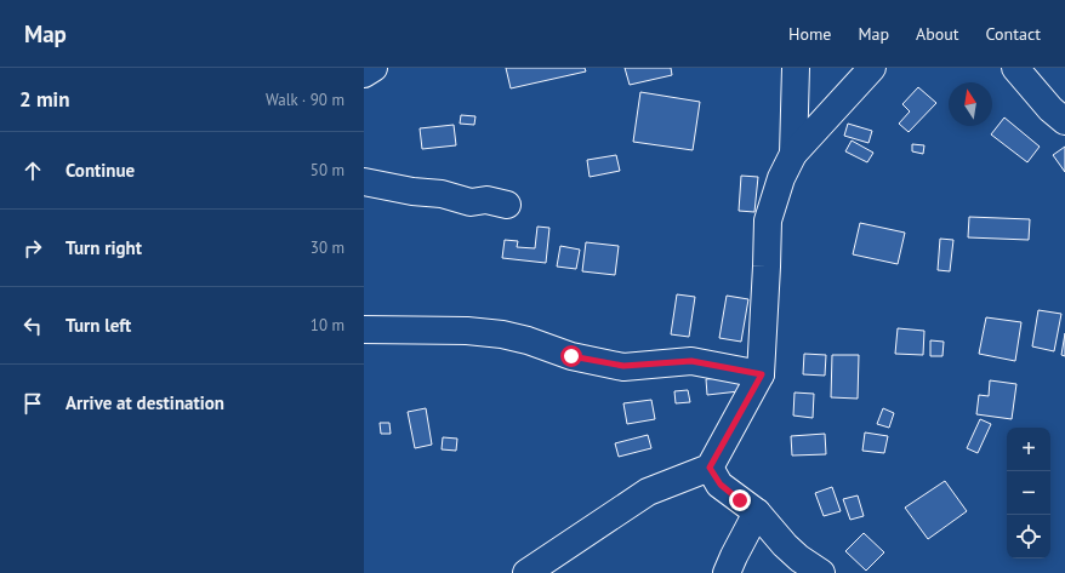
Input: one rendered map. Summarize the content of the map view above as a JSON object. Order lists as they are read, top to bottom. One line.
{"north":"top","page":{"header":"Map","nav":["Home","Map","About","Contact"],"heading":["2 min","Walk · 90 m"],"list":[["Continue","50 m"],["Turn right","30 m"],["Turn left","10 m"],"Arrive at destination"],"map_buttons":["+","−"]}}
